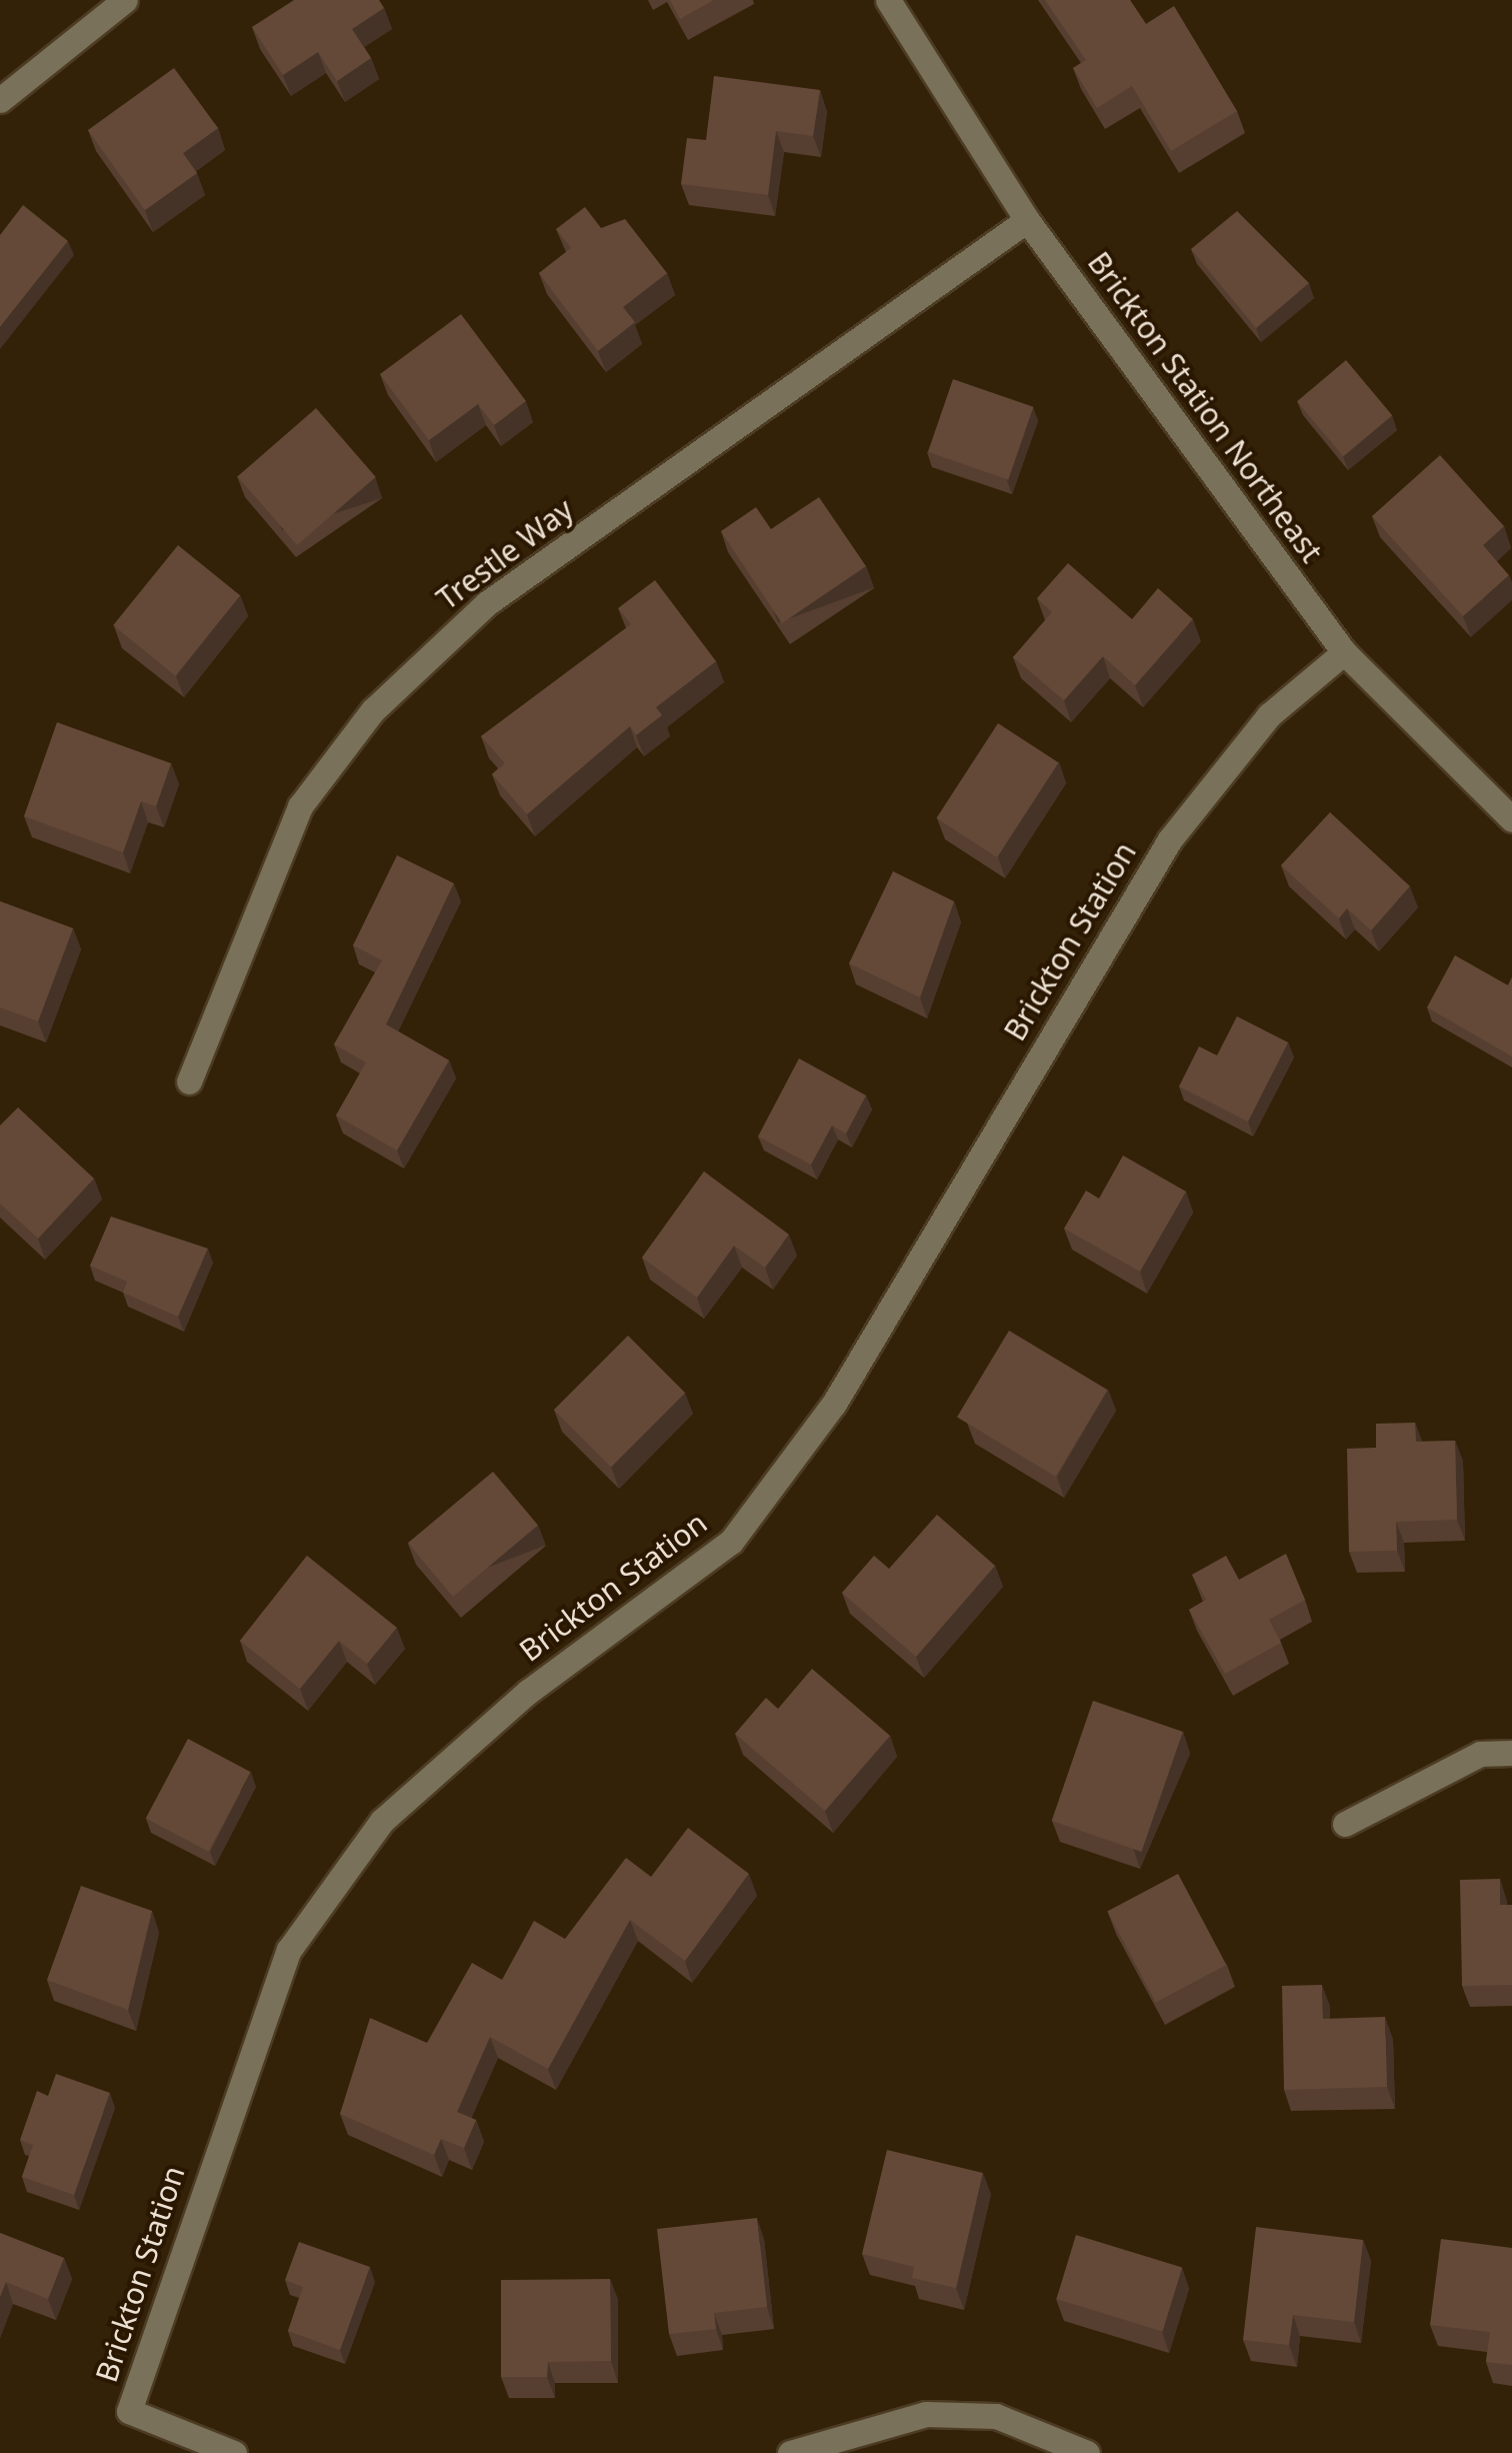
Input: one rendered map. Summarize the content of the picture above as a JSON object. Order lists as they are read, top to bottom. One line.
{"streets":{"street":["Brickton Station Northeast","Trestle Way","Brickton Station"]},"crossings":[["Brickton Station Northeast","Trestle Way"],["Brickton Station Northeast","Brickton Station"]]}
